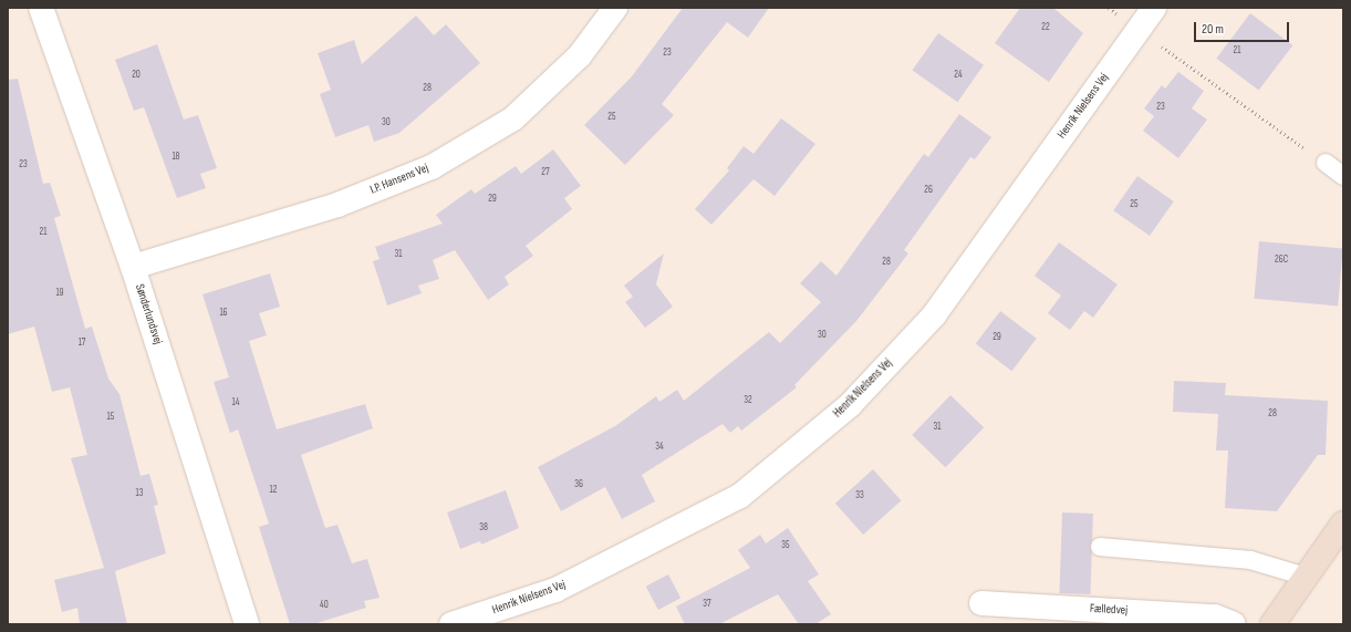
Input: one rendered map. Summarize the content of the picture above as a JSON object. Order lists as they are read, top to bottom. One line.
{"streets":{"street":["Henrik Nielsens Vej","I.P. Hansens Vej","Sønderlundsvej","Fælledvej"]},"crossings":[["I.P. Hansens Vej","Sønderlundsvej"]],"house_numbers":["22","21","23","20","24","28","23","25","30","18","23","27","26","29","25","21","31","26C","28","19","16","30","29","17","32","14","28","15","31","34","36","12","13","33","38","35","37","40"],"scale_bar":"20 m"}
